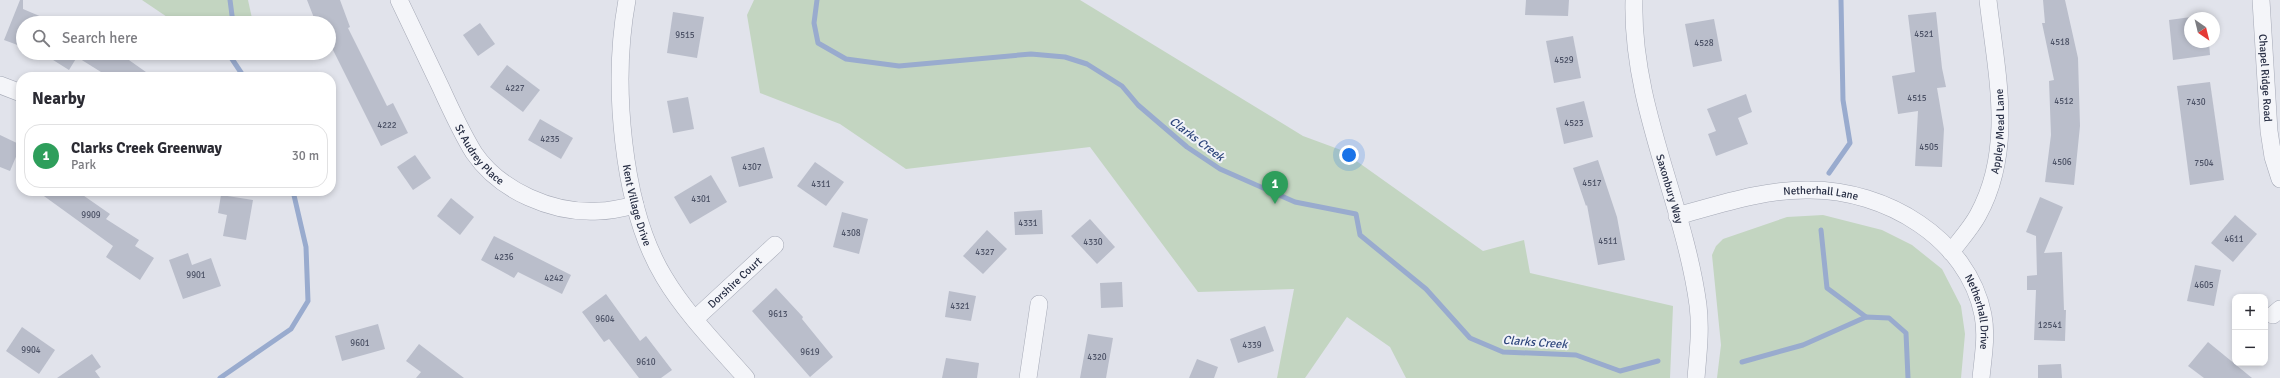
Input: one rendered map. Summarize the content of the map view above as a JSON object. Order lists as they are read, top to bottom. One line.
{"streets":{"street":["Chapel Ridge Road","Appley Mead Lane","St Audrey Place","Saxonbury Way","Netherhall Lane","Kent Village Drive","Dorshire Court","Netherhall Drive"]},"crossings":[["Appley Mead Lane","Netherhall Lane"],["Appley Mead Lane","Netherhall Drive"],["St Audrey Place","Kent Village Drive"],["Saxonbury Way","Netherhall Lane"],["Netherhall Lane","Netherhall Drive"],["Kent Village Drive","Dorshire Court"]],"water":["Clarks Creek"],"house_numbers":["4521","9515","4518","4528","4529","4227","4515","4512","7430","4523","4222","4235","4505","4506","7504","4307","4517","4311","4301","9909","4331","4308","4611","4511","4330","4327","4236","9901","4242","4605","4321","9613","9604","12541","9601","4339","9904","9619","4320","9610"],"north":"bottom right","page":{"search":"Search here","heading":"Nearby","list":[{"mark":"1","name":"Clarks Creek Greenway","note":"Park","value":"30 m"}],"pins":"1","map_buttons":["+","−"]}}
